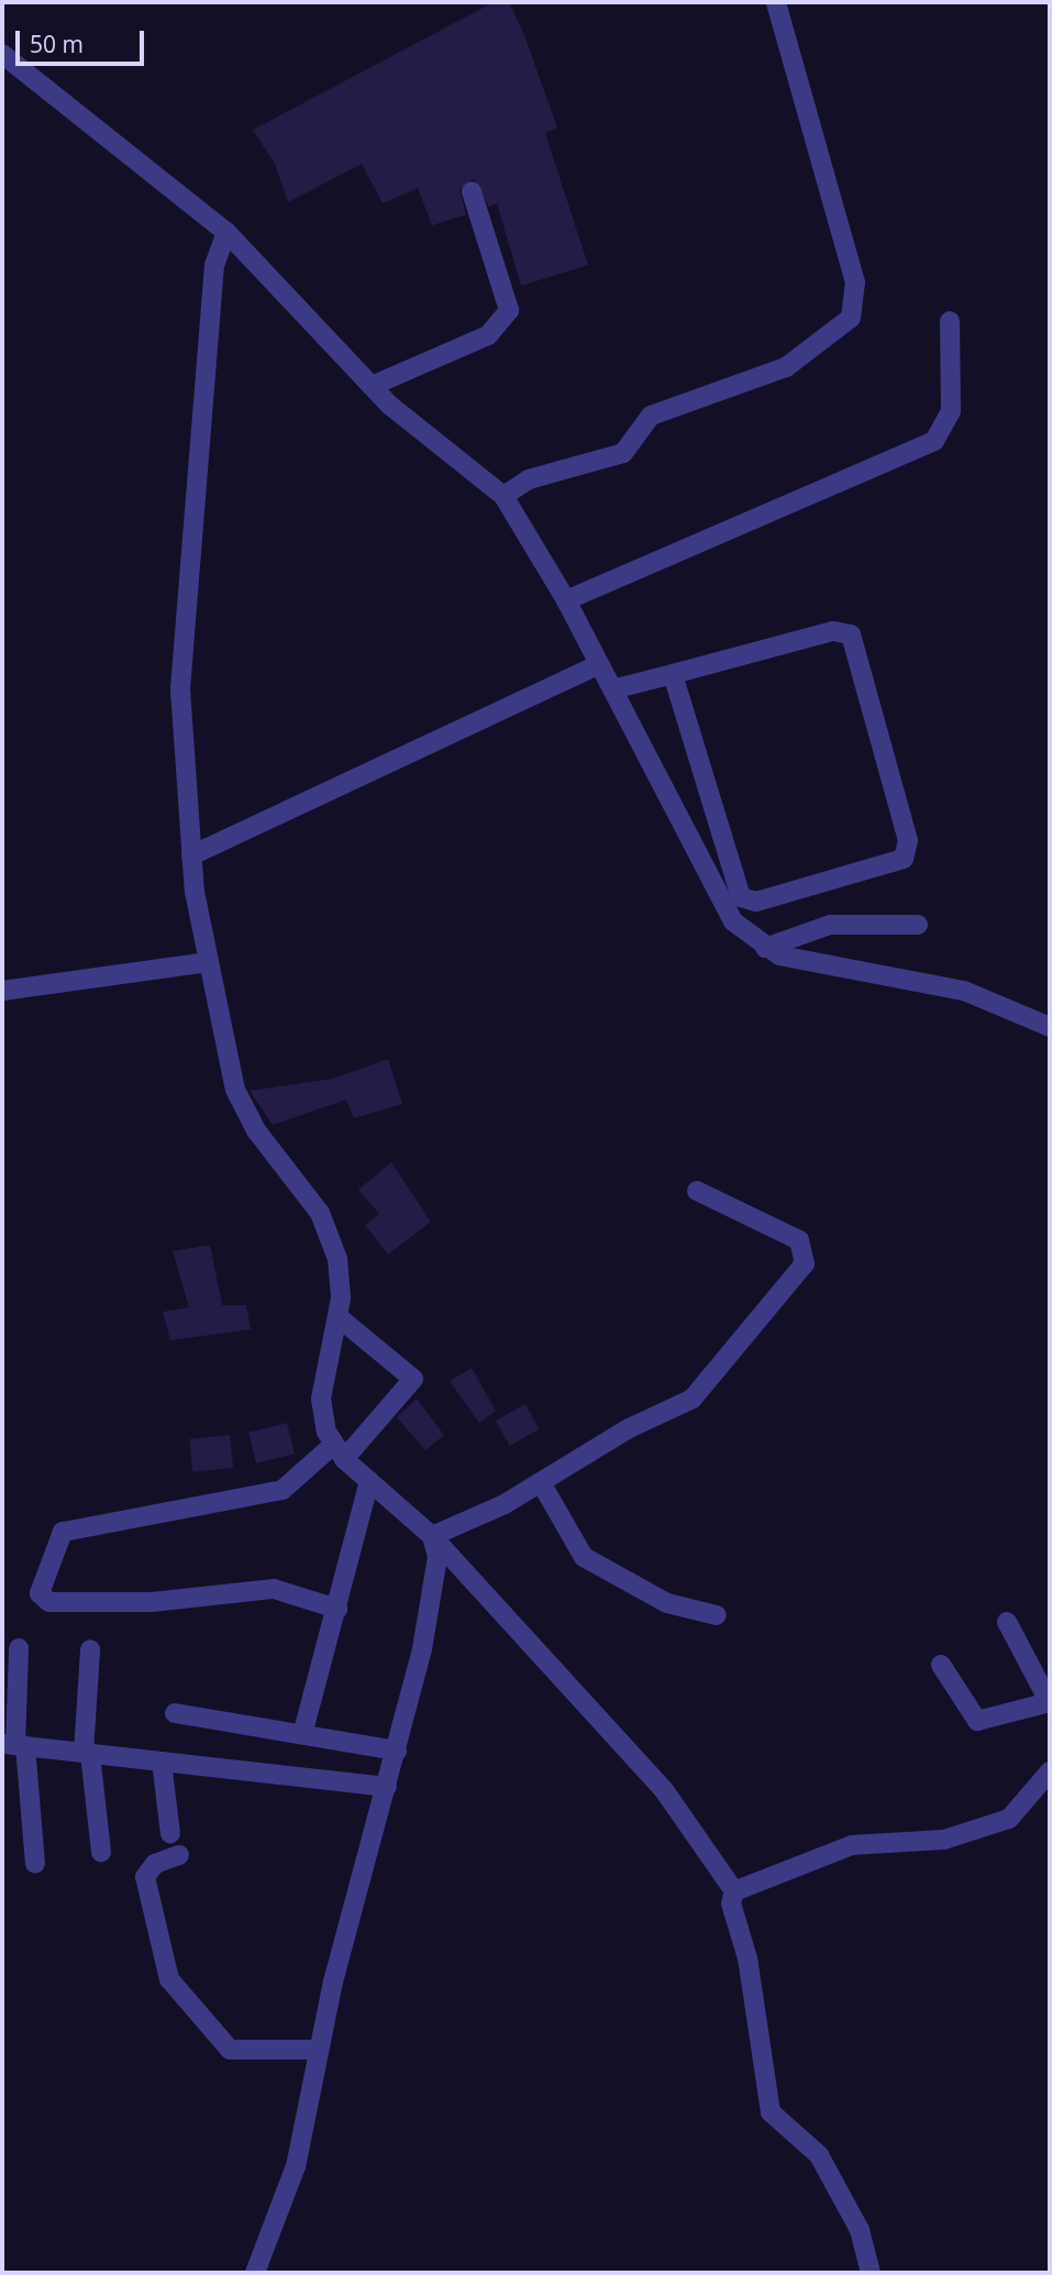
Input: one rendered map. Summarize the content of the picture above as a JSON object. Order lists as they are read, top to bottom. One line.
{"scale_bar":"50 m"}
